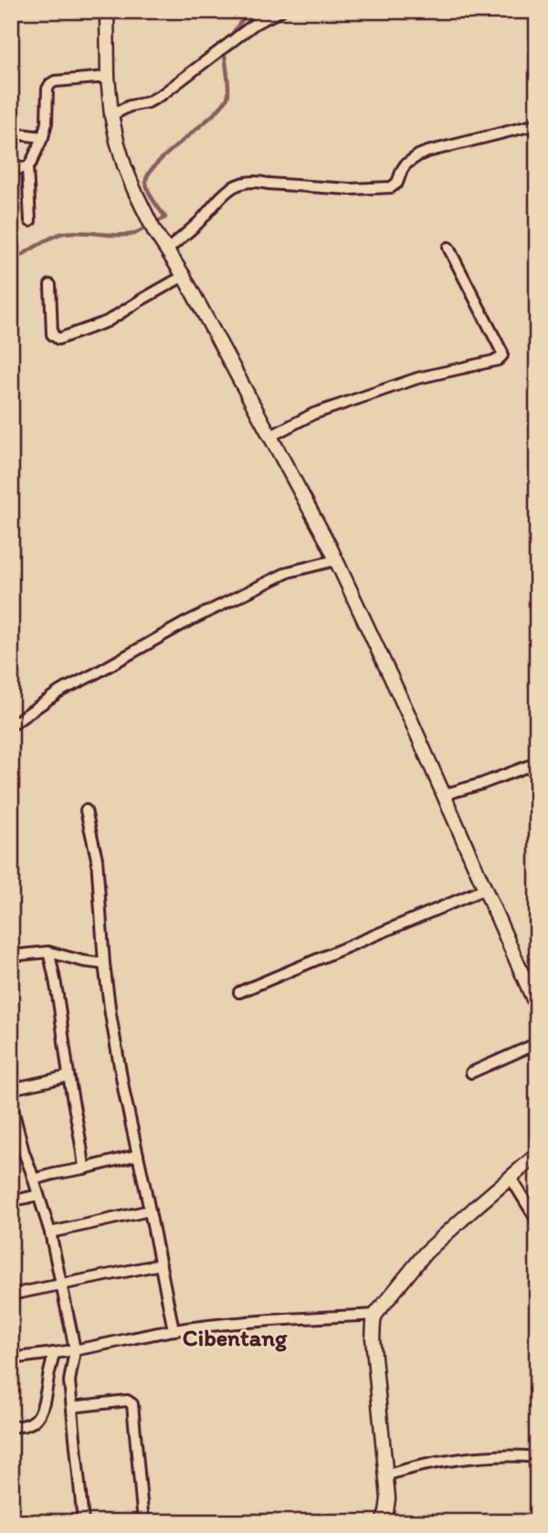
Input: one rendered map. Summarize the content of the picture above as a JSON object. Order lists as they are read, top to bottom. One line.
{"districts":["Cibentang"]}
